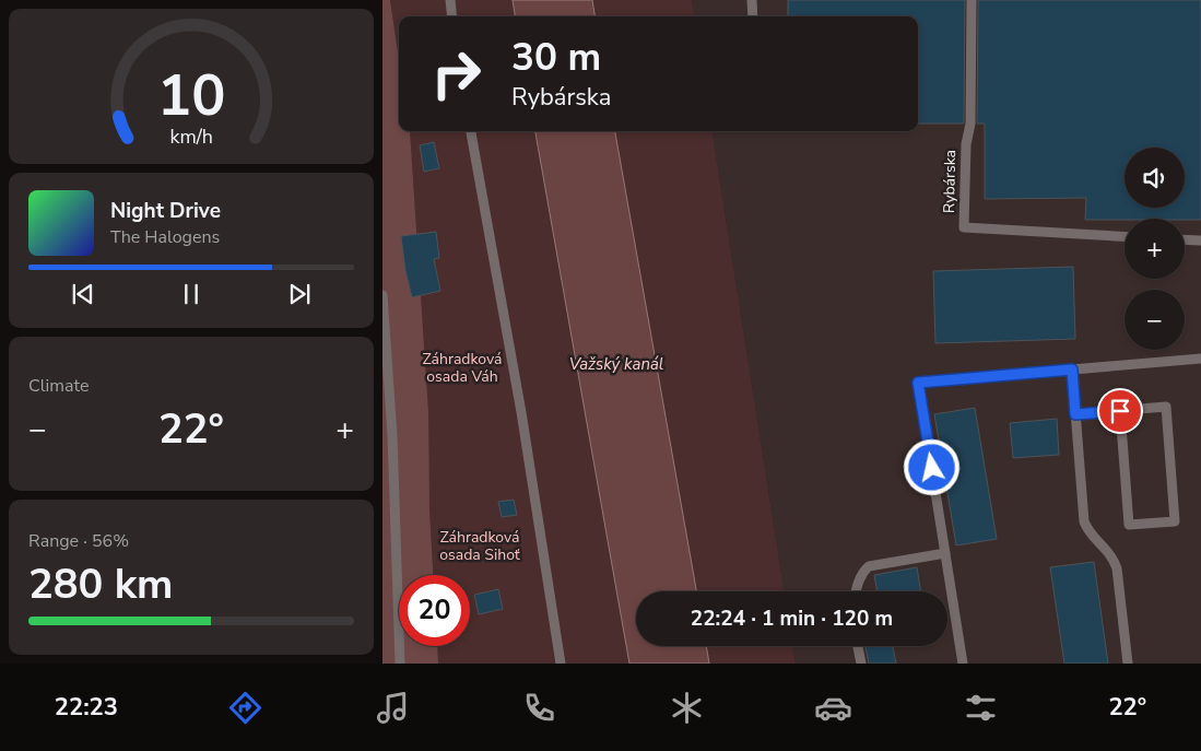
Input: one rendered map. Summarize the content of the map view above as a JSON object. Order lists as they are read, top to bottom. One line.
{"streets":{"lane":["Rybárska"]},"water":["Važský kanál"],"parks":["Záhradková osada Váh","Záhradková osada Sihoť"],"page":{"turn":["30 m","Rybárska"],"map_buttons":["+","−"],"song":["Night Drive","The Halogens"],"tile":["Climate",["Range · 56%","280 km"]],"heat":["−","22°","+"],"limit":"20","trip":"22:24 · 1 min · 120 m","tabs":["22:23","22°"],"gauge":["10","km/h"]}}
